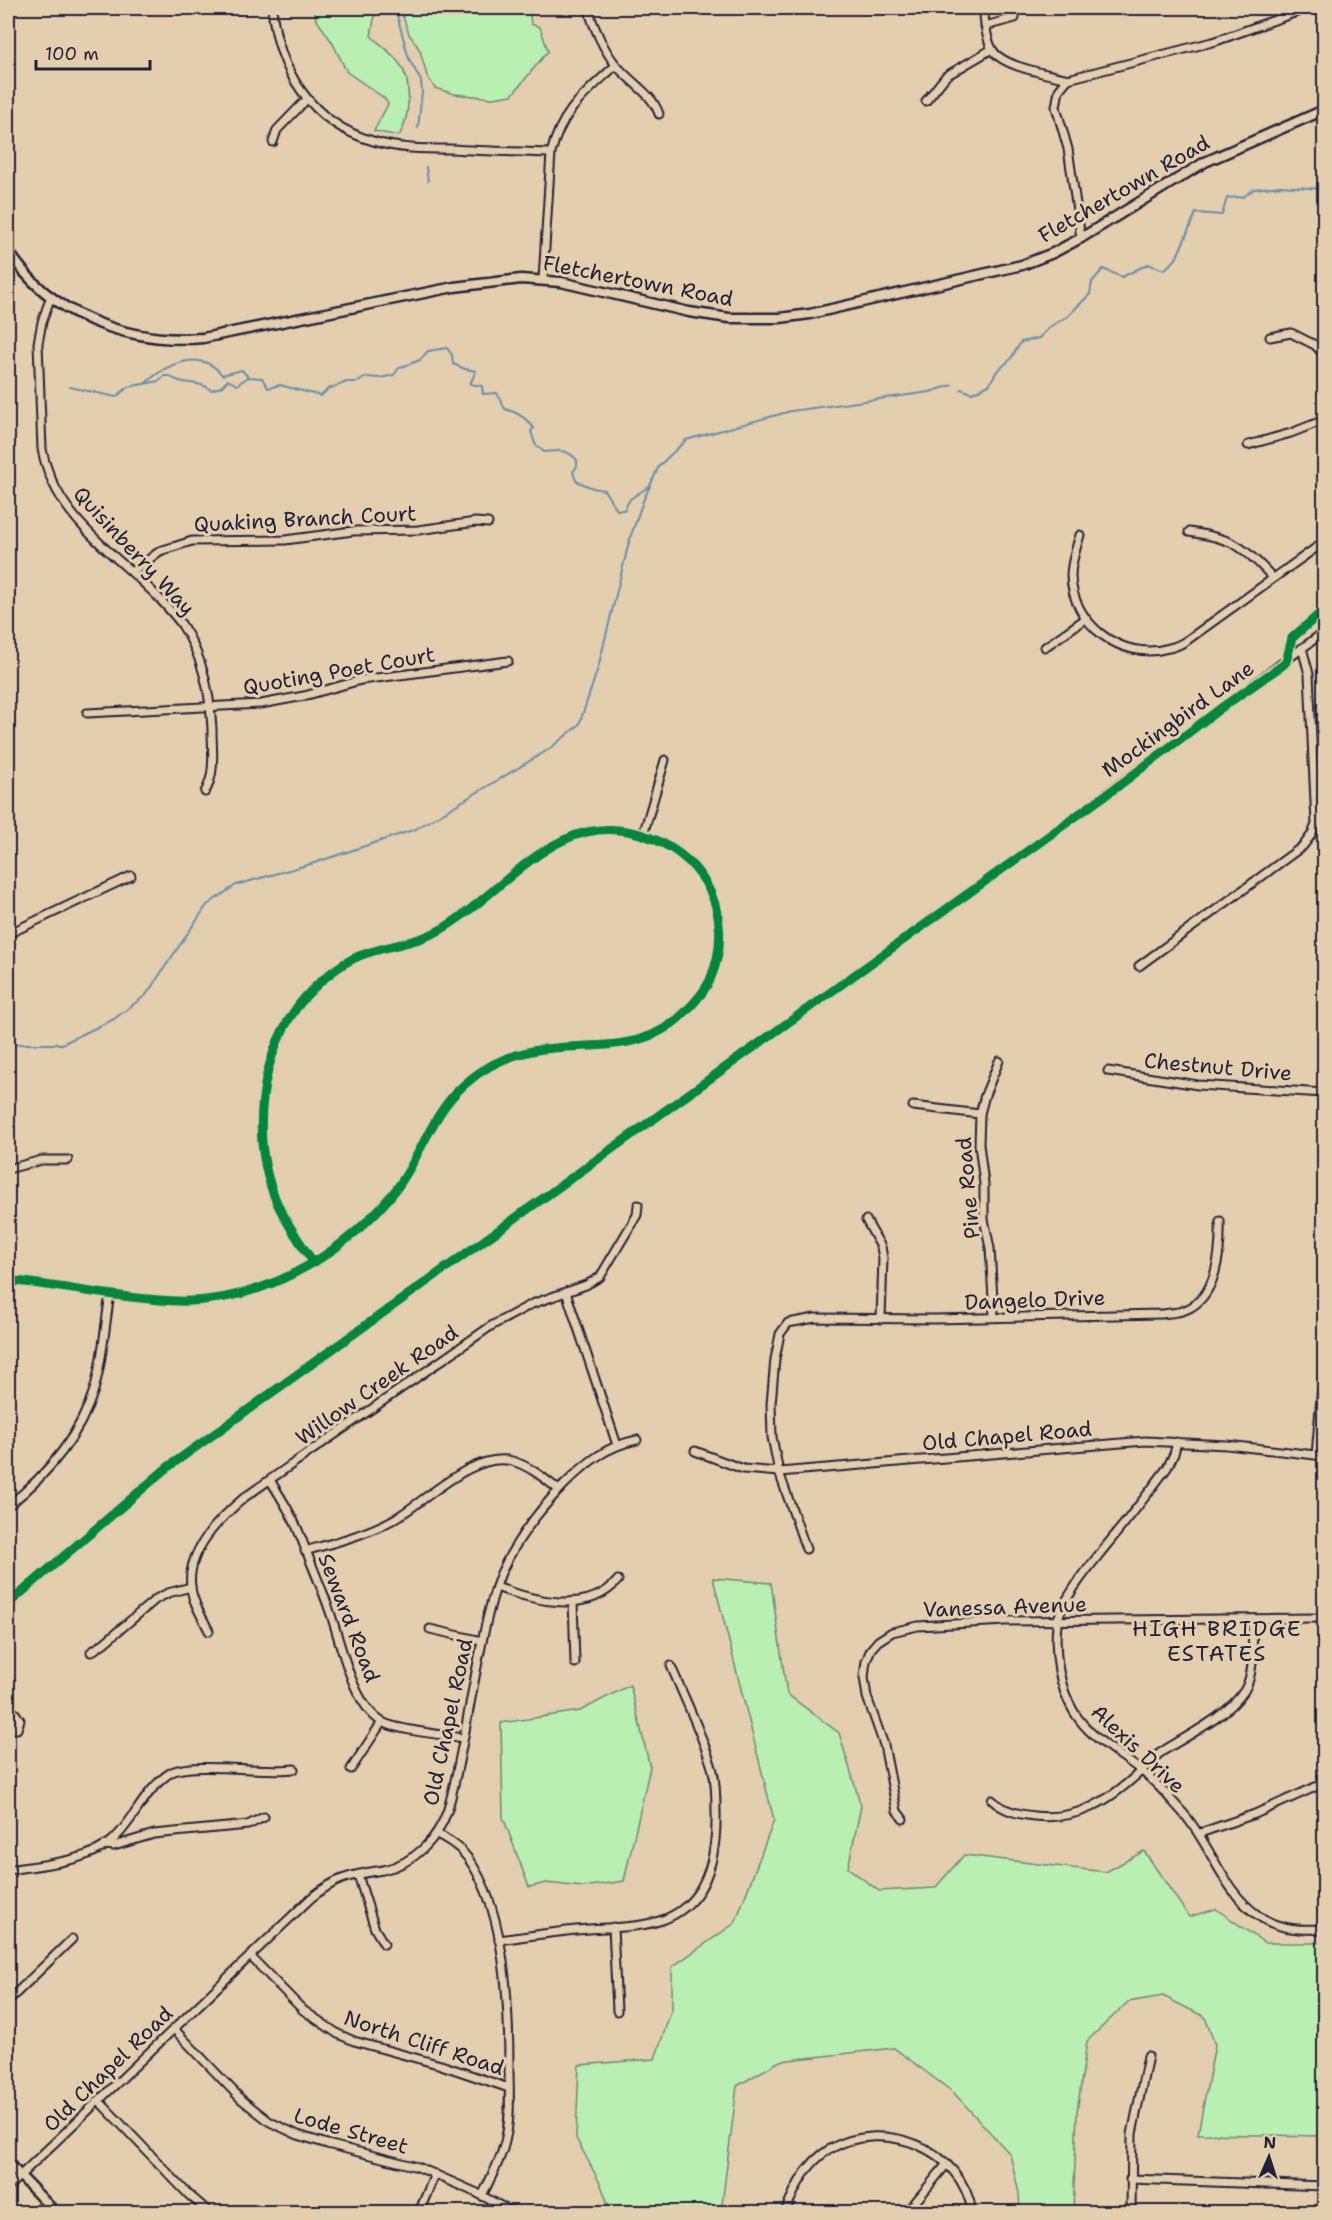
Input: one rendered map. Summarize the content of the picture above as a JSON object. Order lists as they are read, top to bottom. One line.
{"streets":{"street":["Fletchertown Road","Quaking Branch Court","Quisinberry Way","Quoting Poet Court","Mockingbird Lane","Chestnut Drive","Pine Road","Dangelo Drive","Willow Creek Road","Old Chapel Road","Vanessa Avenue","Seward Road","Alexis Drive","North Cliff Road","Lode Street"]},"crossings":[["Fletchertown Road","Quisinberry Way"],["Quaking Branch Court","Quisinberry Way"],["Quisinberry Way","Quoting Poet Court"],["Pine Road","Dangelo Drive"],["Dangelo Drive","Old Chapel Road"],["Willow Creek Road","Seward Road"],["Old Chapel Road","Alexis Drive"],["Old Chapel Road","North Cliff Road"],["Old Chapel Road","Lode Street"],["Vanessa Avenue","Alexis Drive"]],"districts":["HIGH BRIDGE ESTATES"],"scale_bar":"100 m","north":"top"}
